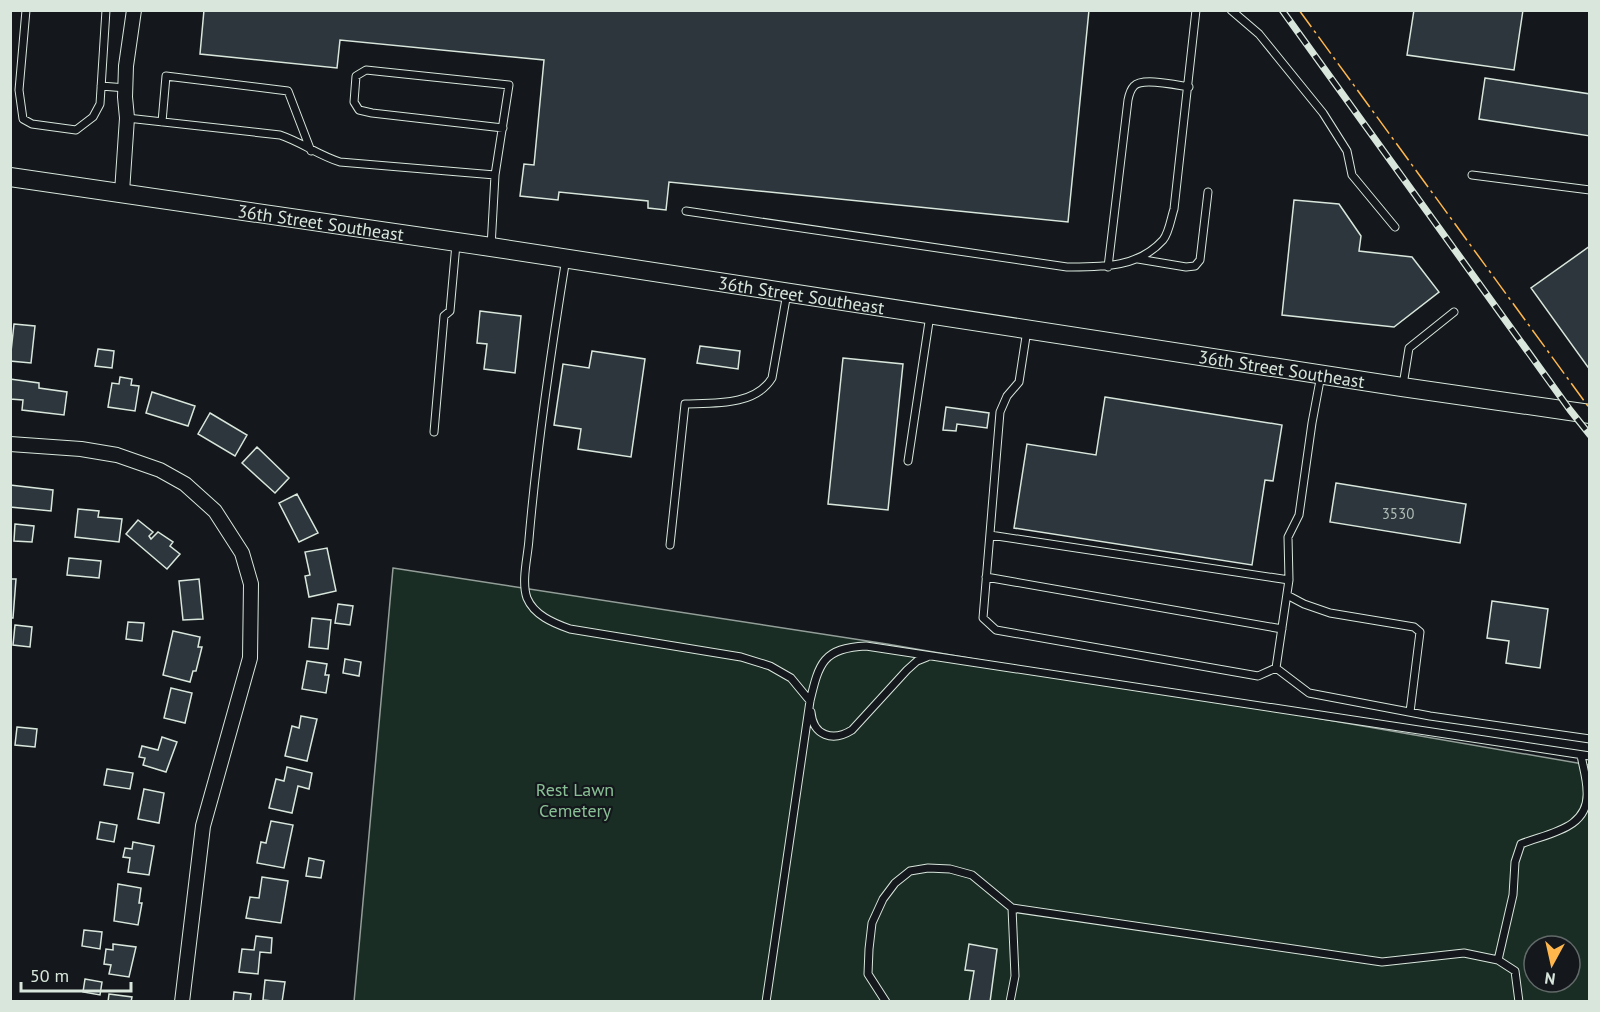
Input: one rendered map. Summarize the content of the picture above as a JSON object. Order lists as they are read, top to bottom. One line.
{"streets":{"street":["36th Street Southeast"]},"parks":["Rest Lawn Cemetery"],"house_numbers":["3530"],"scale_bar":"50 m","north":"bottom"}
